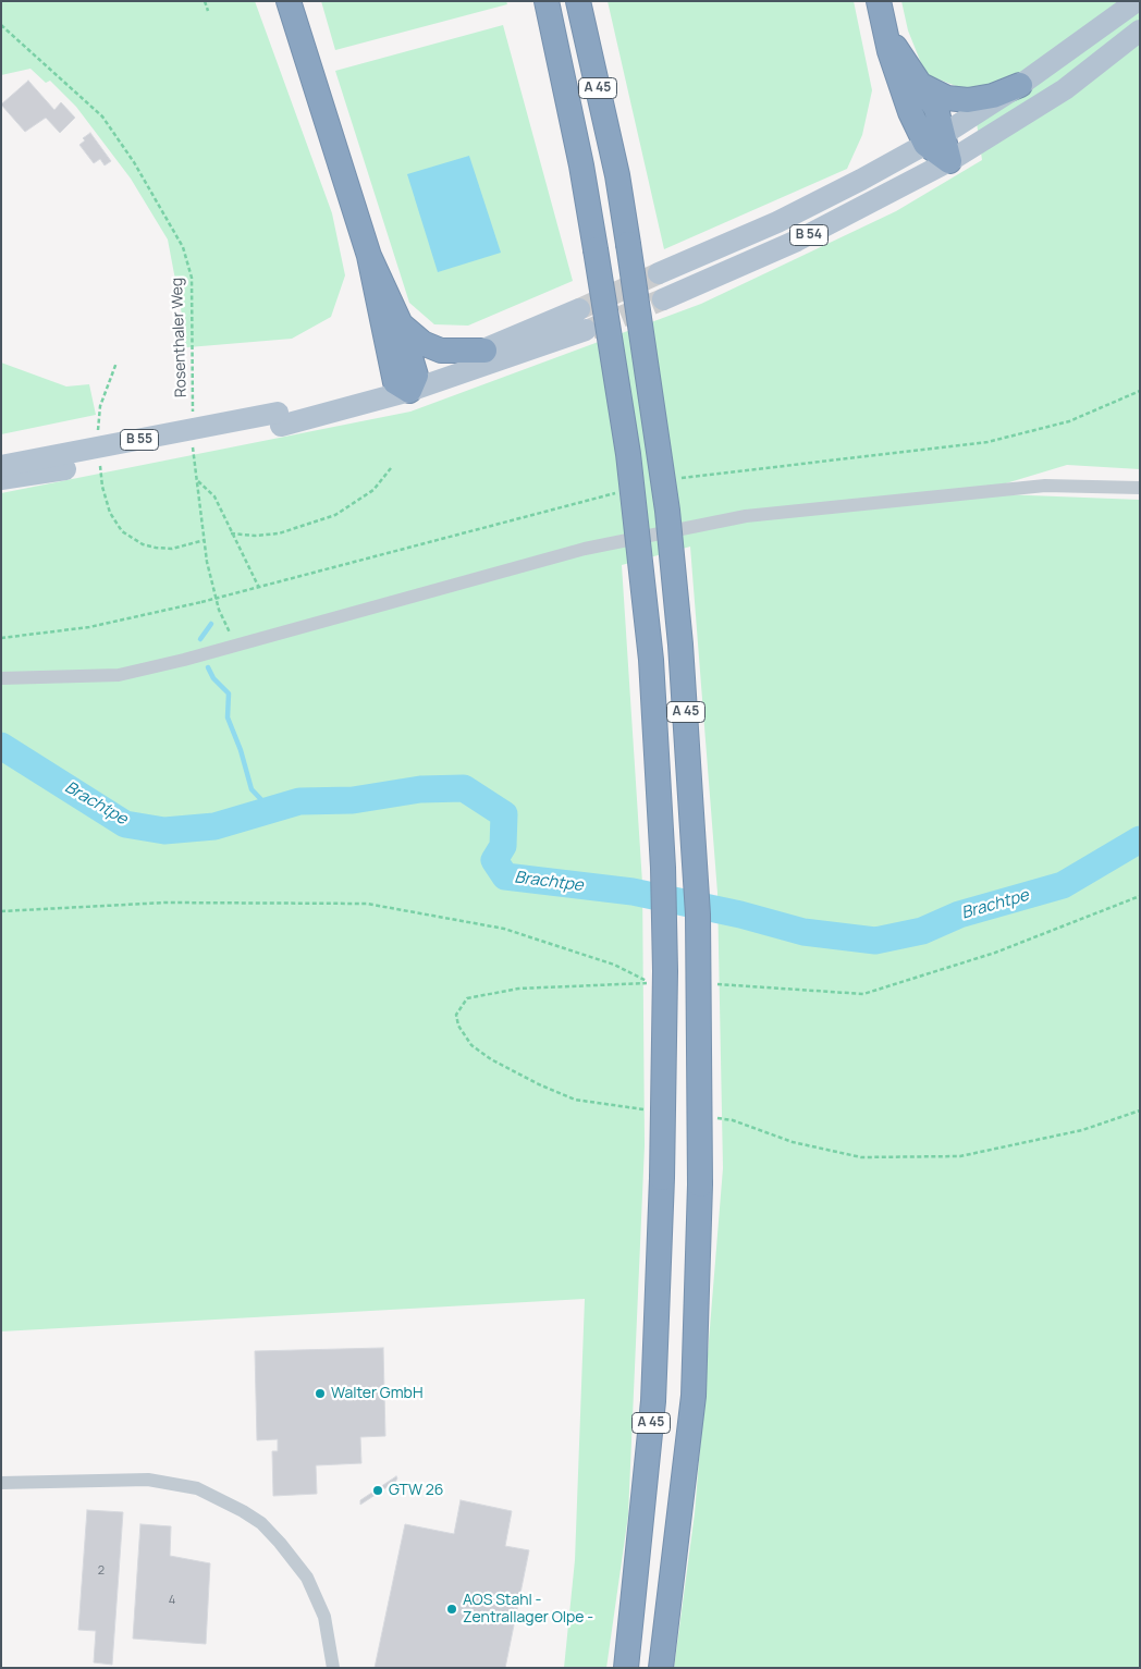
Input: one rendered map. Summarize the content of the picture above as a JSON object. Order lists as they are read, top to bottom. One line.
{"streets":{"highway":["A 45"],"main road":["B 54","B 55"],"path":["Rosenthaler Weg"]},"water":["Brachtpe"],"places":["Walter GmbH","GTW 26","AOS Stahl - Zentrallager Olpe -"],"house_numbers":["2","4"]}
